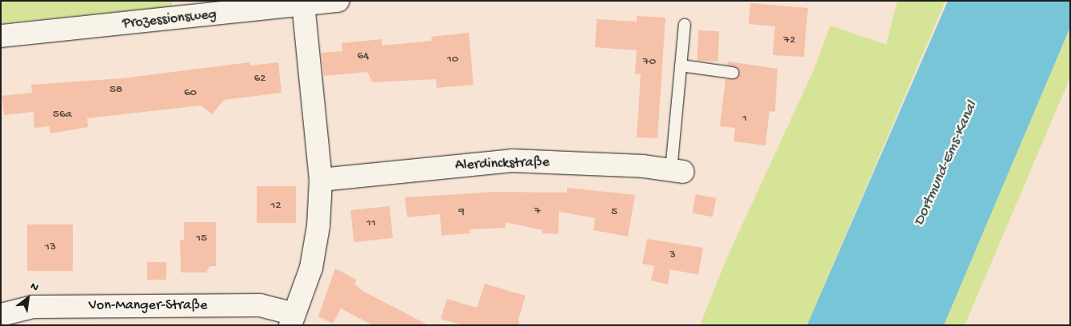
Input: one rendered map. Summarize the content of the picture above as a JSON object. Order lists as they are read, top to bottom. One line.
{"streets":{"street":["Prozessionsweg","Alerdinckstraße","Von-Manger-Straße"]},"water":["Dortmund-Ems-Kanal"],"house_numbers":["72","64","10","70","62","58","60","56a","1","12","7","9","5","11","15","13","3"],"north":"top right"}
